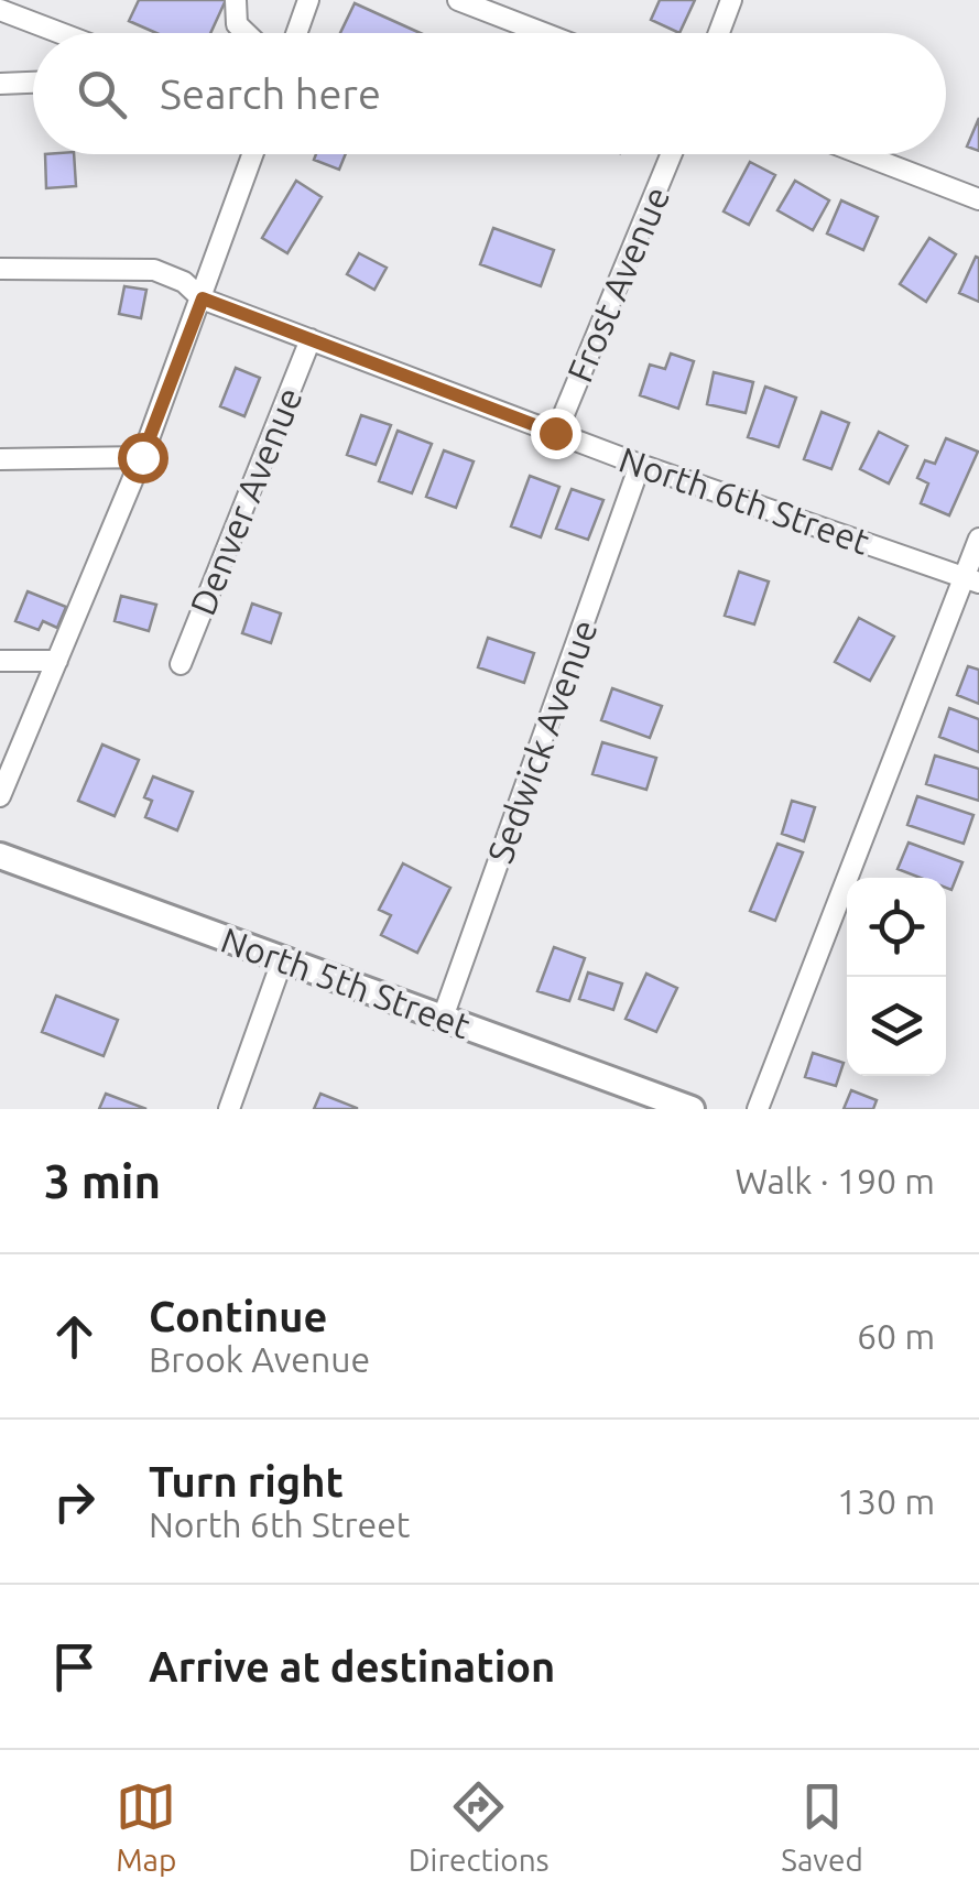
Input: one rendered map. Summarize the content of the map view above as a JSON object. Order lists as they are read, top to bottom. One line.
{"streets":{"main road":["North 5th Street"],"street":["Frost Avenue","North 6th Street","Denver Avenue","Sedwick Avenue"]},"crossings":[["Frost Avenue","North 6th Street"],["North 6th Street","Denver Avenue"],["North 6th Street","Sedwick Avenue"],["Sedwick Avenue","North 5th Street"]],"page":{"search":"Search here","heading":["3 min","Walk · 190 m"],"list":[["Continue","Brook Avenue","60 m"],["Turn right","North 6th Street","130 m"],"Arrive at destination"],"nav":["Map","Directions","Saved"]}}
